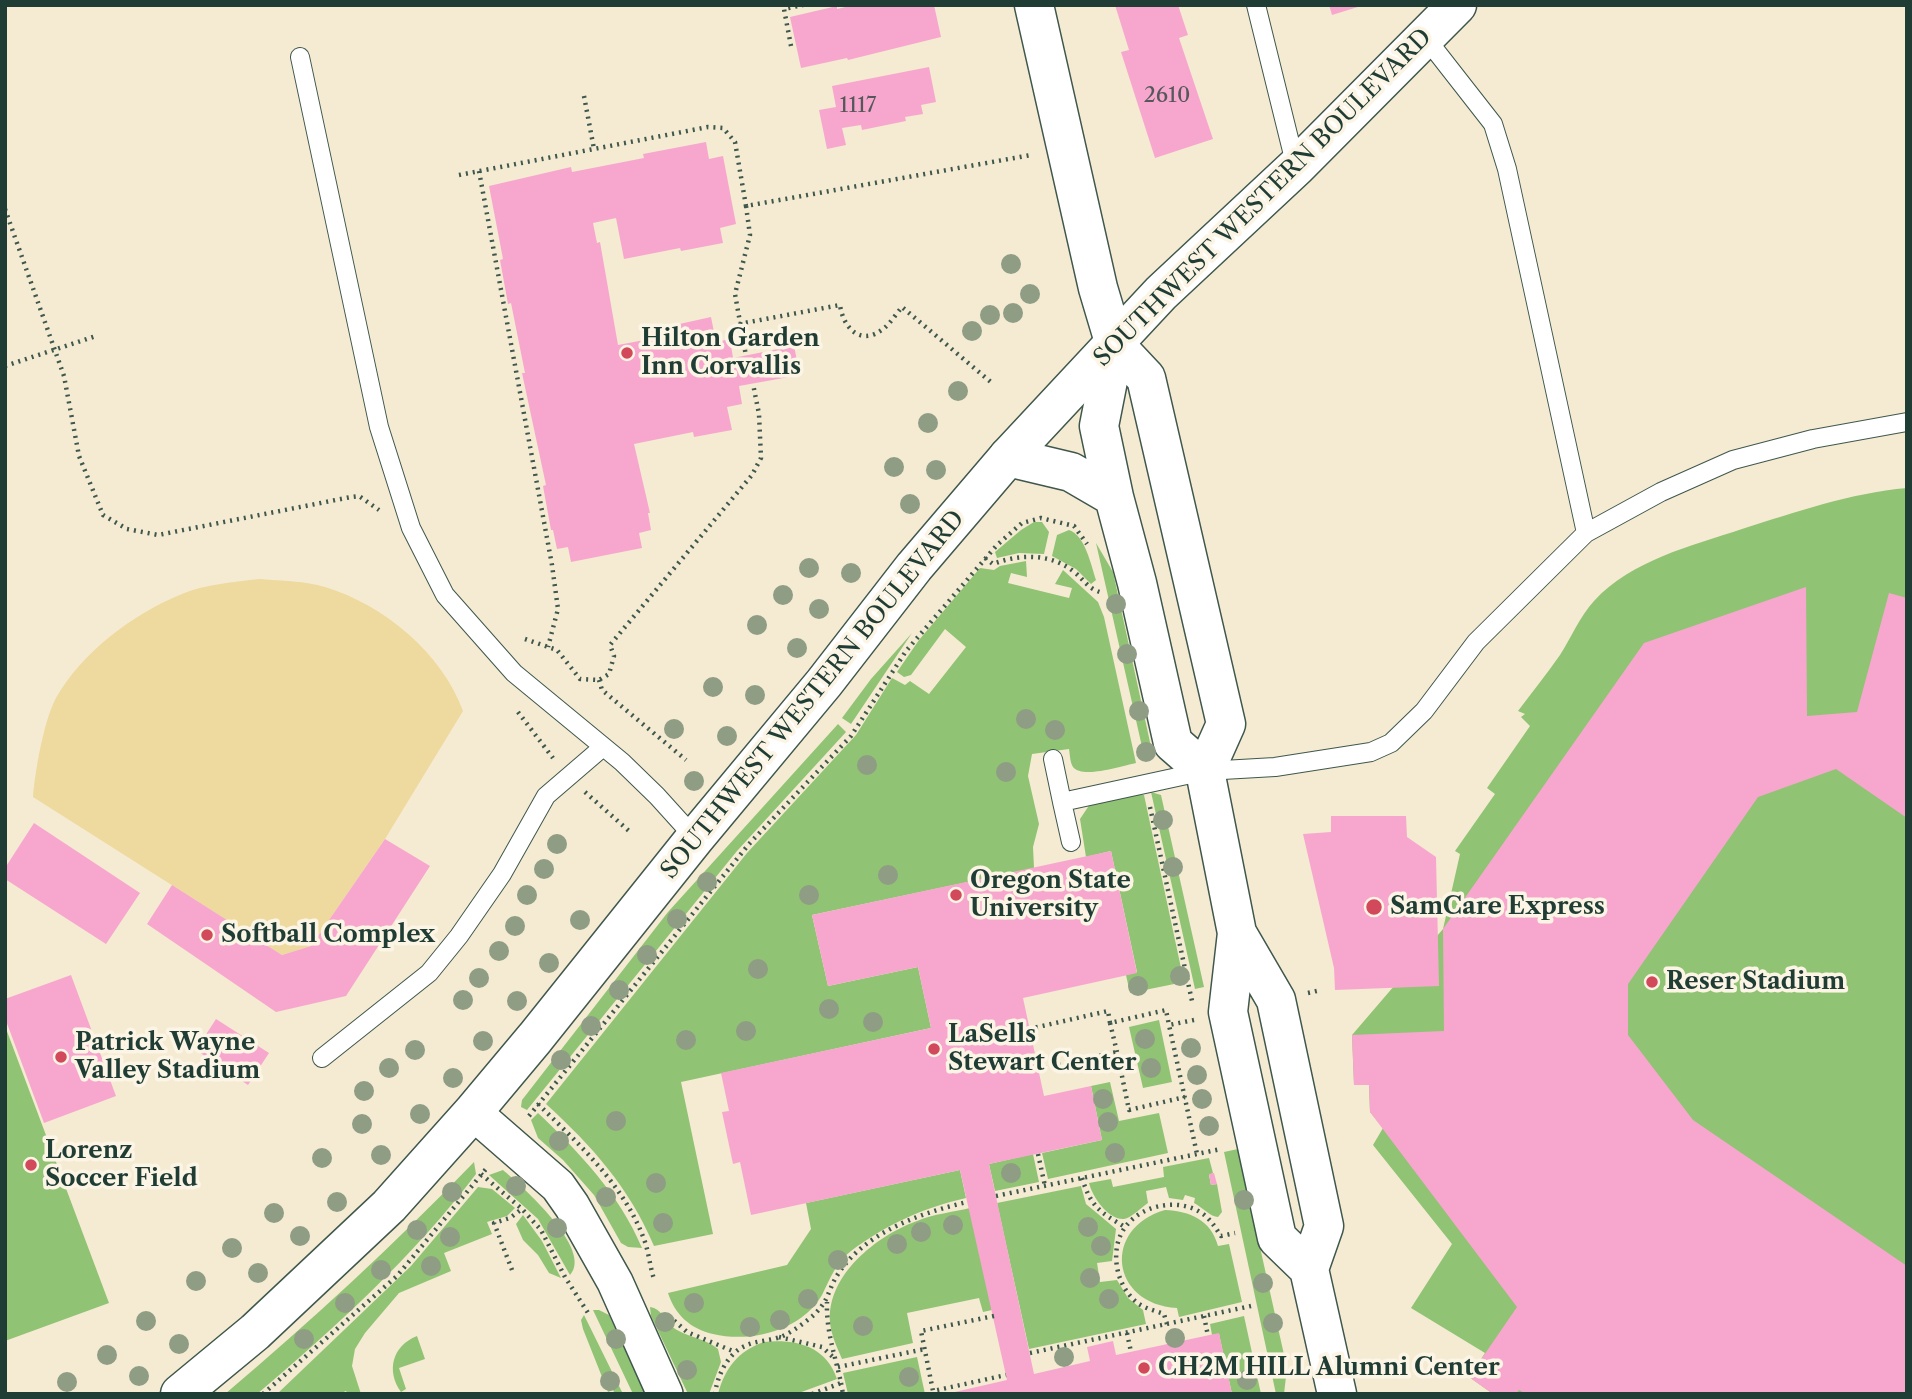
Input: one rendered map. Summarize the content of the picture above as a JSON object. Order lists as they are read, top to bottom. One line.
{"streets":{"street":["SOUTHWEST WESTERN BOULEVARD"]},"places":["Hilton Garden Inn Corvallis","Oregon State University","SamCare Express","Softball Complex","Reser Stadium","LaSells Stewart Center","Patrick Wayne Valley Stadium","Lorenz Soccer Field","CH2M HILL Alumni Center"],"house_numbers":["2610","1117"]}
